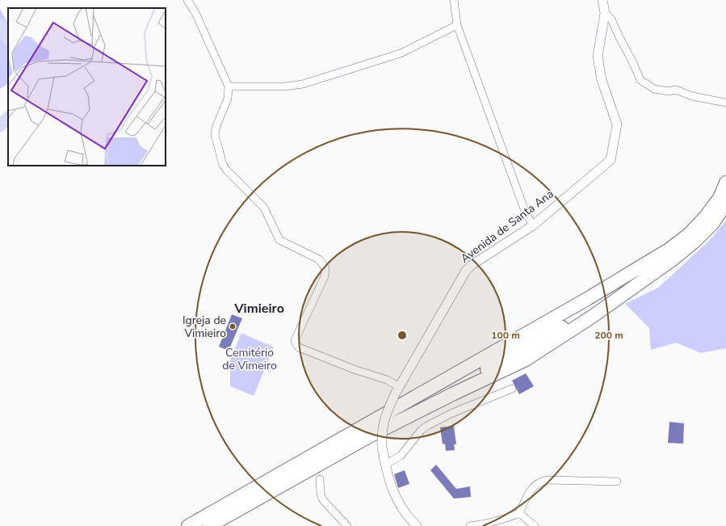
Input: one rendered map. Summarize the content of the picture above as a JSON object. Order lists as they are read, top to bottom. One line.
{"streets":{"street":["Avenida de Santa Ana"]},"districts":["Vimieiro"],"parks":["Cemitério de Vimeiro"],"places":["Igreja de Vimieiro"],"rings":["100 m","200 m"]}
